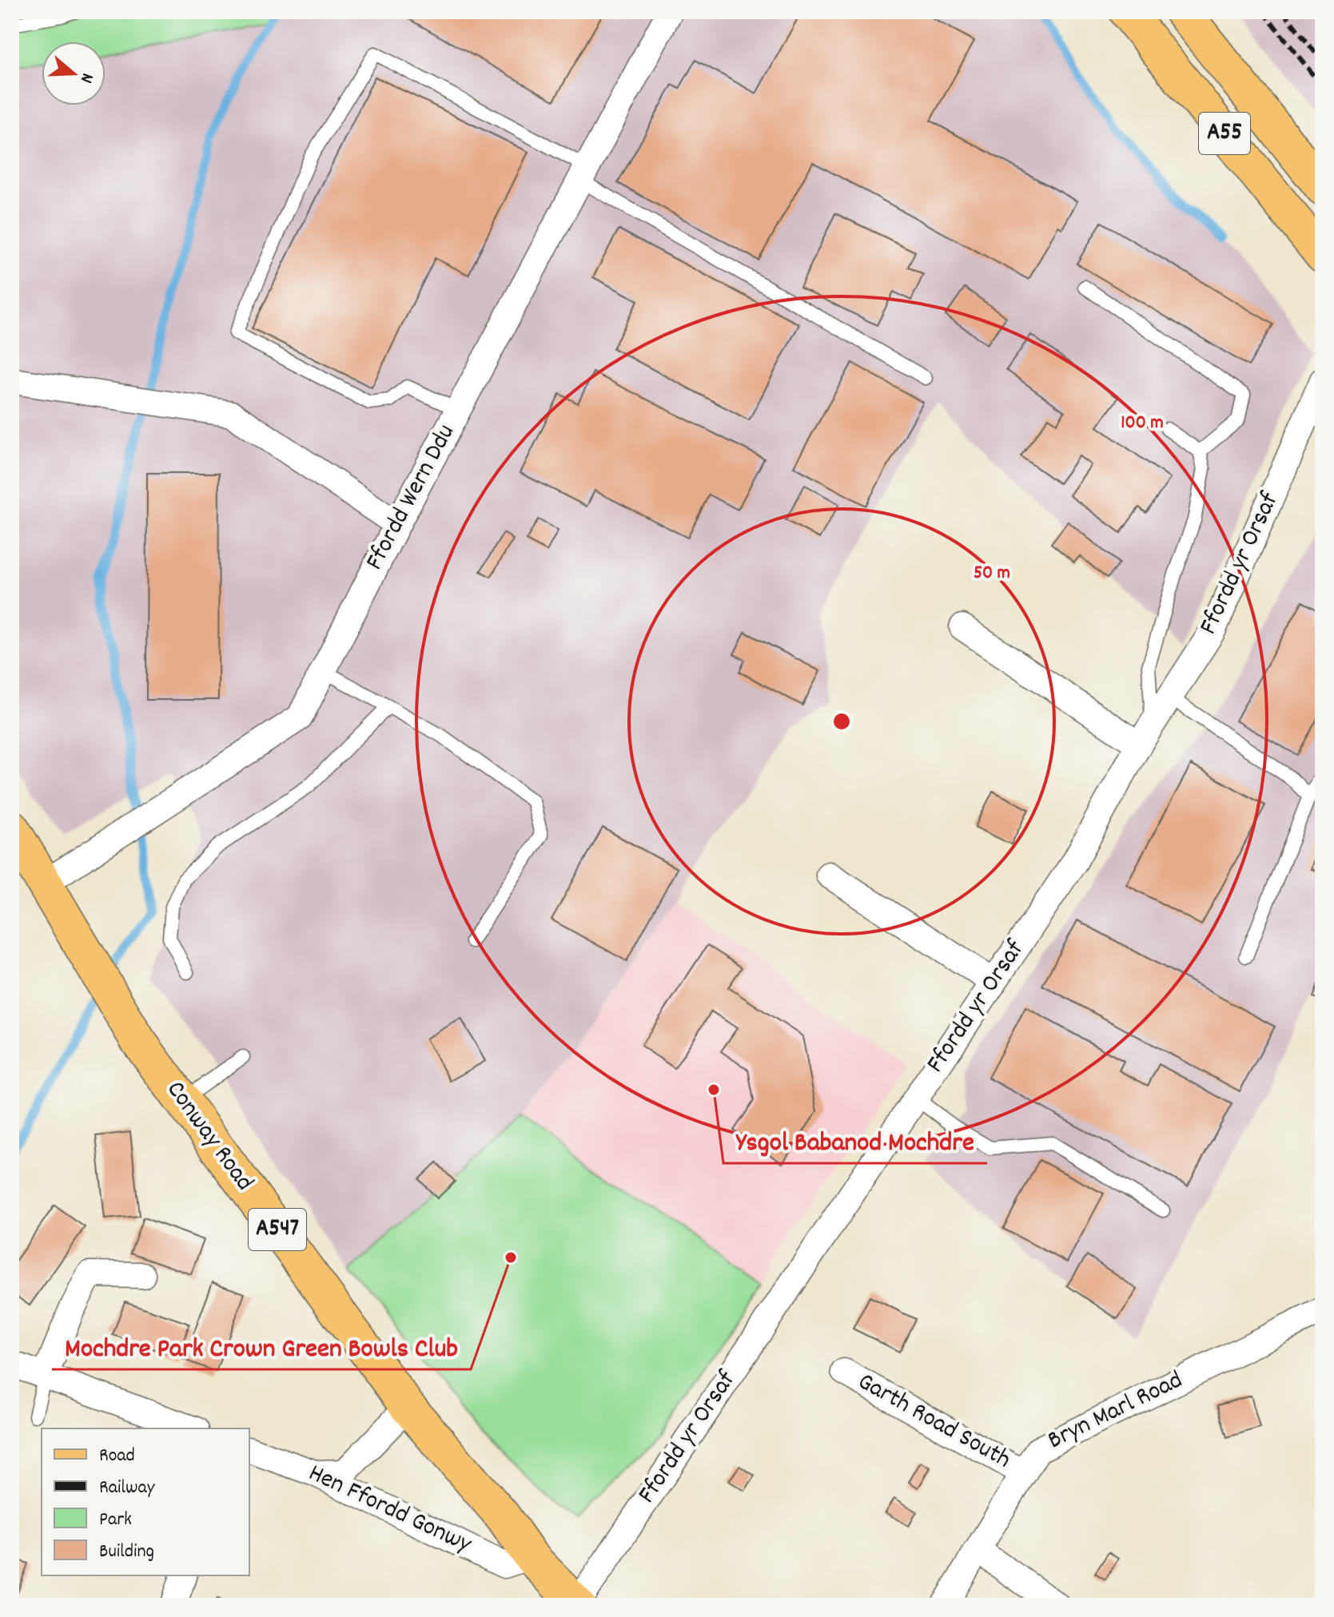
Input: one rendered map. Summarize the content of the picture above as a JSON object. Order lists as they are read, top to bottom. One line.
{"streets":{"main road":["A55","Conway Road","A547"],"street":["Ffordd Wern Ddu","Ffordd yr Orsaf","Bryn Marl Road","Garth Road South","Hen Ffordd Gonwy"]},"crossings":[["Ffordd Wern Ddu","Conway Road"],["Ffordd yr Orsaf","Conway Road"],["Conway Road","Hen Ffordd Gonwy"],["Bryn Marl Road","Garth Road South"]],"places":["Ysgol Babanod Mochdre","Mochdre Park Crown Green Bowls Club"],"legend":["Road","Railway","Park","Building"],"north":"right","rings":["100 m","50 m"]}
